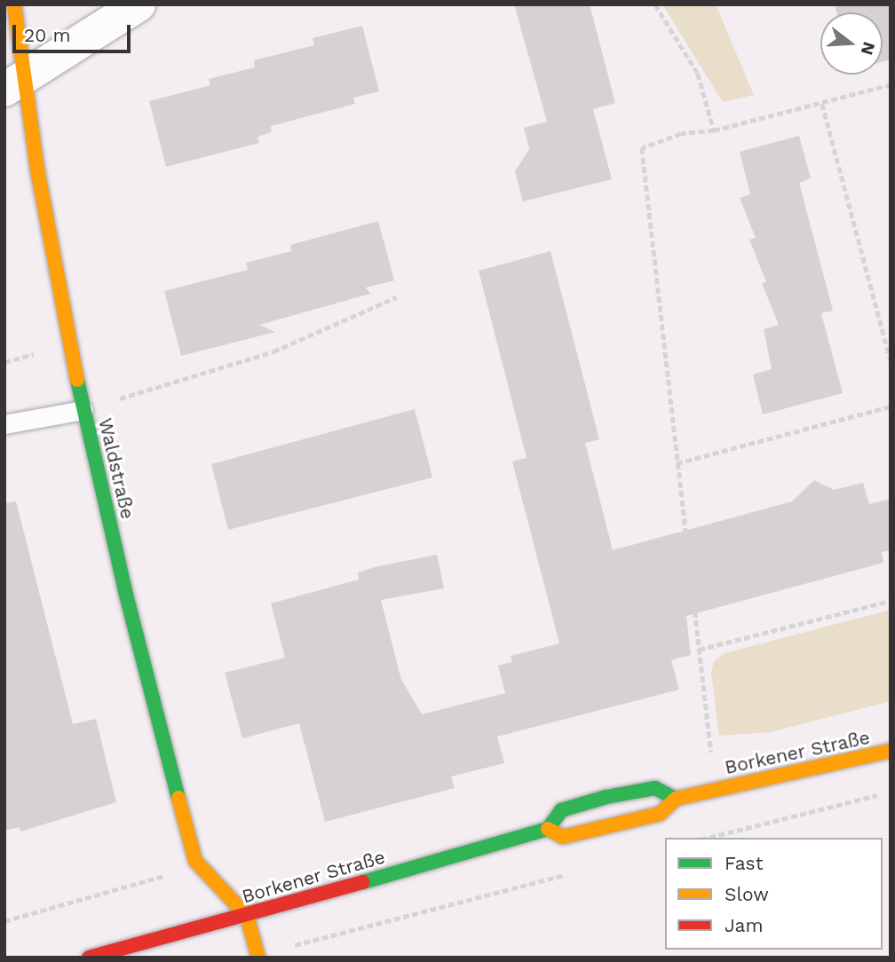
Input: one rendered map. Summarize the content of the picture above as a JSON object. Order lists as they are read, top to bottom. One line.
{"streets":{"street":["Waldstraße","Borkener Straße"]},"crossings":[["Waldstraße","Borkener Straße"]],"legend":["Fast","Slow","Jam"],"scale_bar":"20 m","north":"right"}
